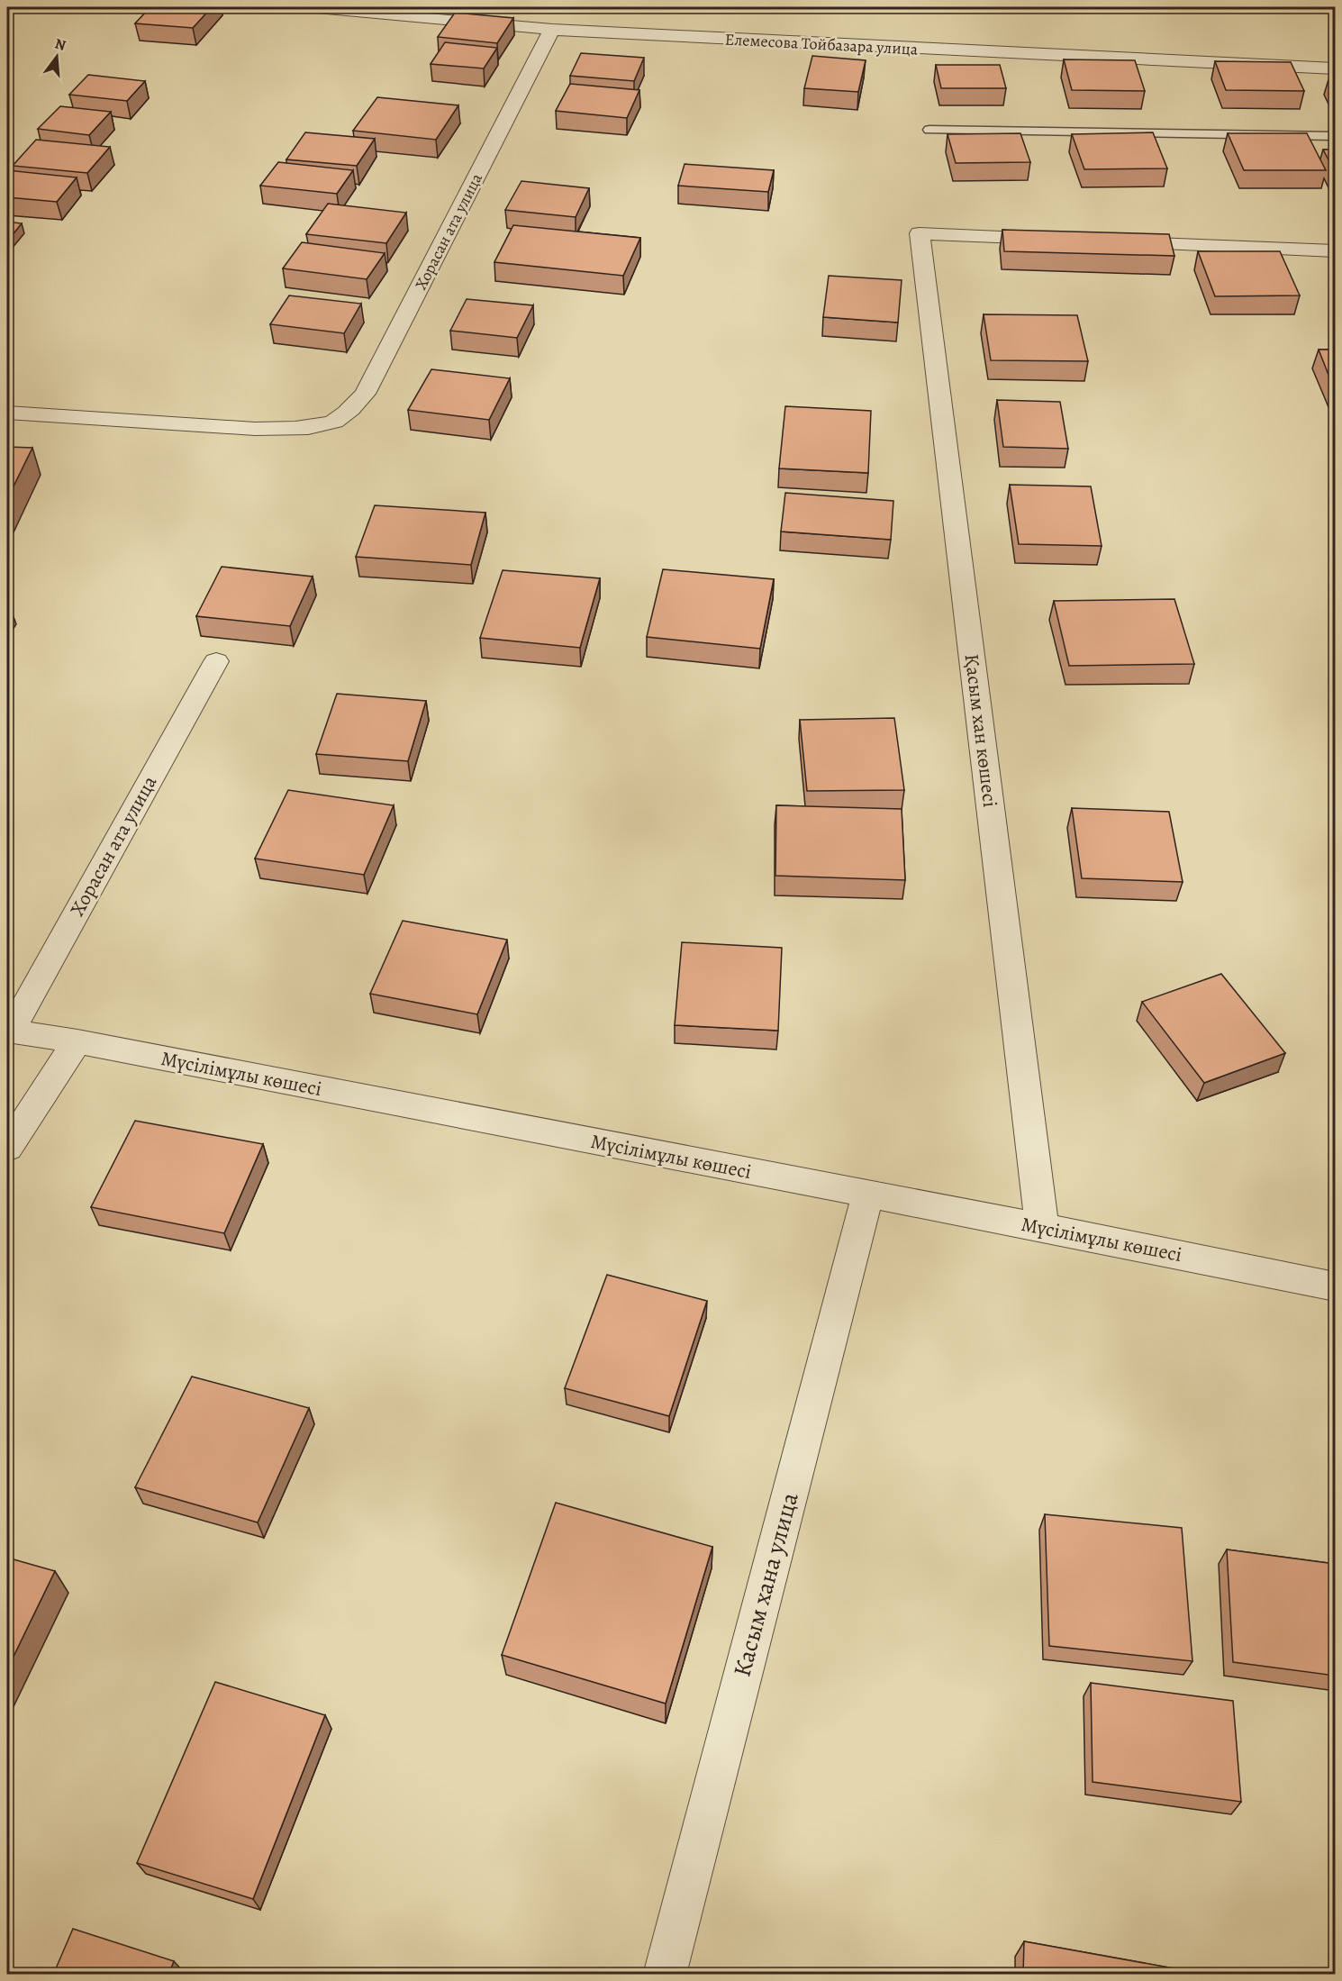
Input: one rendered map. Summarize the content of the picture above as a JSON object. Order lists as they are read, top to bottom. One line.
{"streets":{"street":["Елемесова Тойбазара улица","Хорасан ата улица","Қасым хан көшесі","Мүсілімұлы көшесі","Касым хана улица"]},"crossings":[["Елемесова Тойбазара улица","Хорасан ата улица"],["Хорасан ата улица","Мүсілімұлы көшесі"],["Қасым хан көшесі","Мүсілімұлы көшесі"],["Мүсілімұлы көшесі","Касым хана улица"]],"north":"top"}
